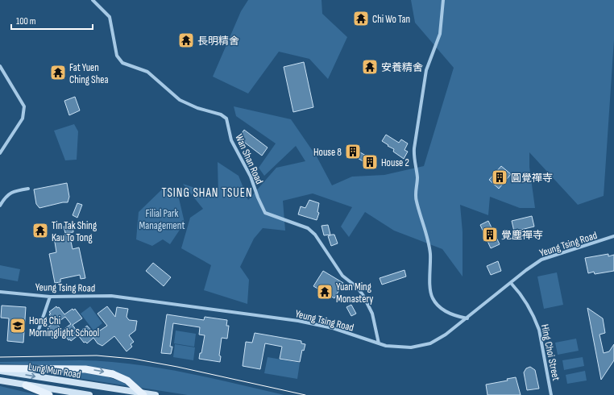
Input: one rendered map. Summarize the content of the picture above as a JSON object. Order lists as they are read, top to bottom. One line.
{"streets":{"main road":["Lung Mun Road"],"street":["Wan Shan Road","Yeung Tsing Road","Hing Choi Street"]},"crossings":[["Wan Shan Road","Yeung Tsing Road"],["Yeung Tsing Road","Hing Choi Street"]],"districts":["TSING SHAN TSUEN"],"parks":["Filial Park Management"],"places":{"temple":["Chi Wo Tan","長明精舍","安養精舍","Fat Yuen Ching Shea","Tin Tak Shing Kau To Tong","Yuan Ming Monastery"],"building":["House 8","House 2","圓覺禪寺","覺塵禪寺"],"school or university":["Hong Chi Morninglight School"]},"scale_bar":"100 m"}
